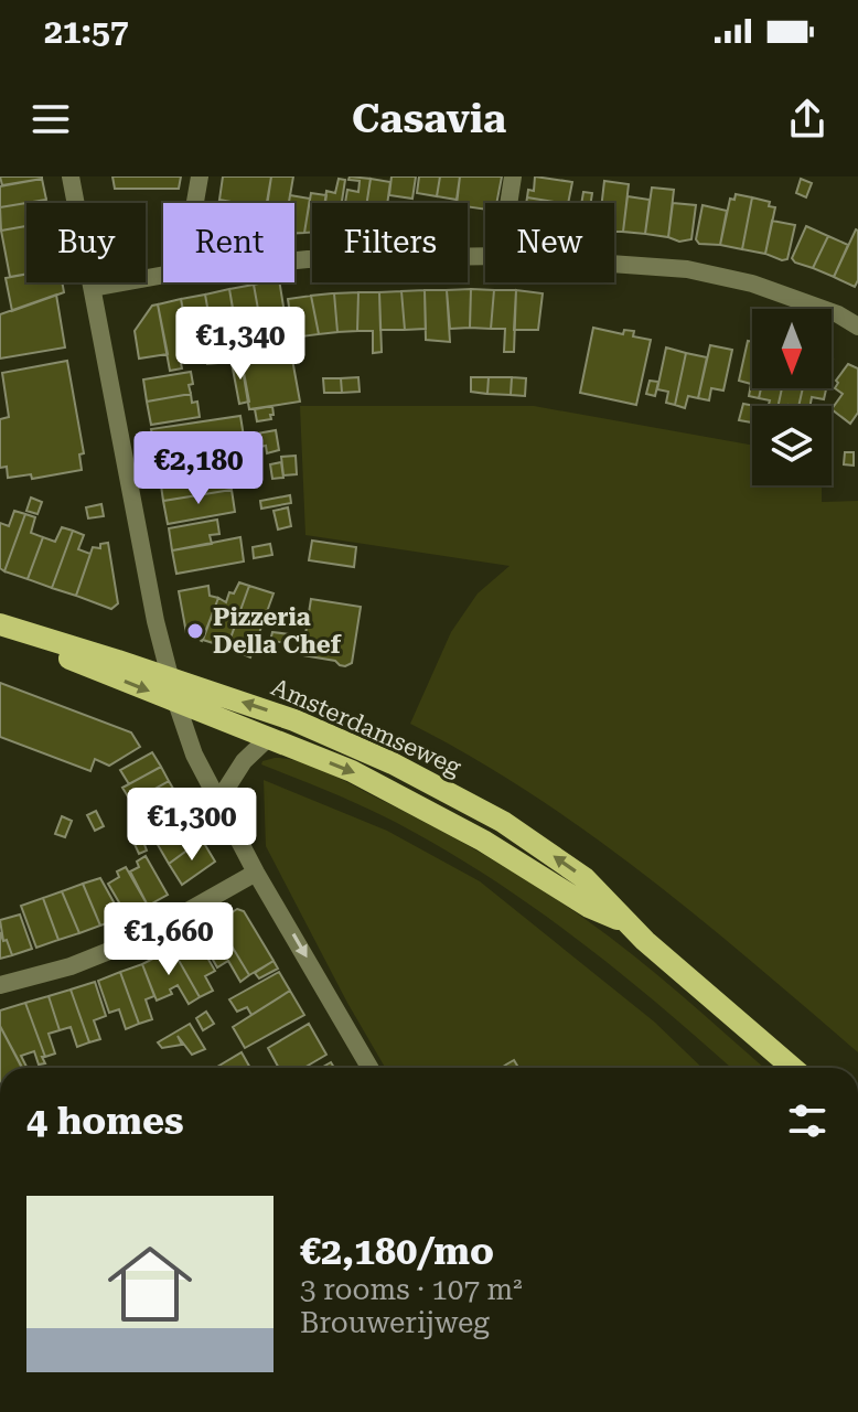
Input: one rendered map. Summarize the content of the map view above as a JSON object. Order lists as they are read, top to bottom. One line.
{"streets":{"main road":["Amsterdamseweg"]},"places":["Pizzeria Della Chef"],"north":"bottom","page":{"status":"21:57","header":"Casavia","chip":["Buy","Rent","Filters","New"],"price":["€1,340","€2,180","€1,300","€1,660"],"heading":"4 homes","list":[{"name":"€2,180/mo","note":"3 rooms · 107 m² · Brouwerijweg"}]}}
